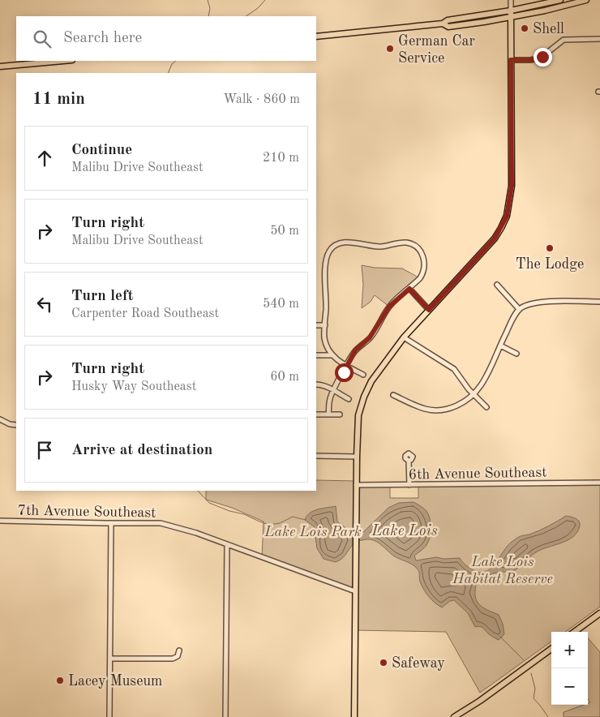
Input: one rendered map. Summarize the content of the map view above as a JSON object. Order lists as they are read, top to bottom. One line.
{"streets":{"street":["6th Avenue Southeast","7th Avenue Southeast"]},"water":["Lake Lois"],"parks":["Lake Lois Park","Lake Lois Habitat Reserve"],"places":["Shell","German Car Service","The Lodge","Safeway","Lacey Museum"],"page":{"search":"Search here","heading":["11 min","Walk · 860 m"],"list":[["Continue","Malibu Drive Southeast","210 m"],["Turn right","Malibu Drive Southeast","50 m"],["Turn left","Carpenter Road Southeast","540 m"],["Turn right","Husky Way Southeast","60 m"],"Arrive at destination"],"map_buttons":["+","−"]}}
